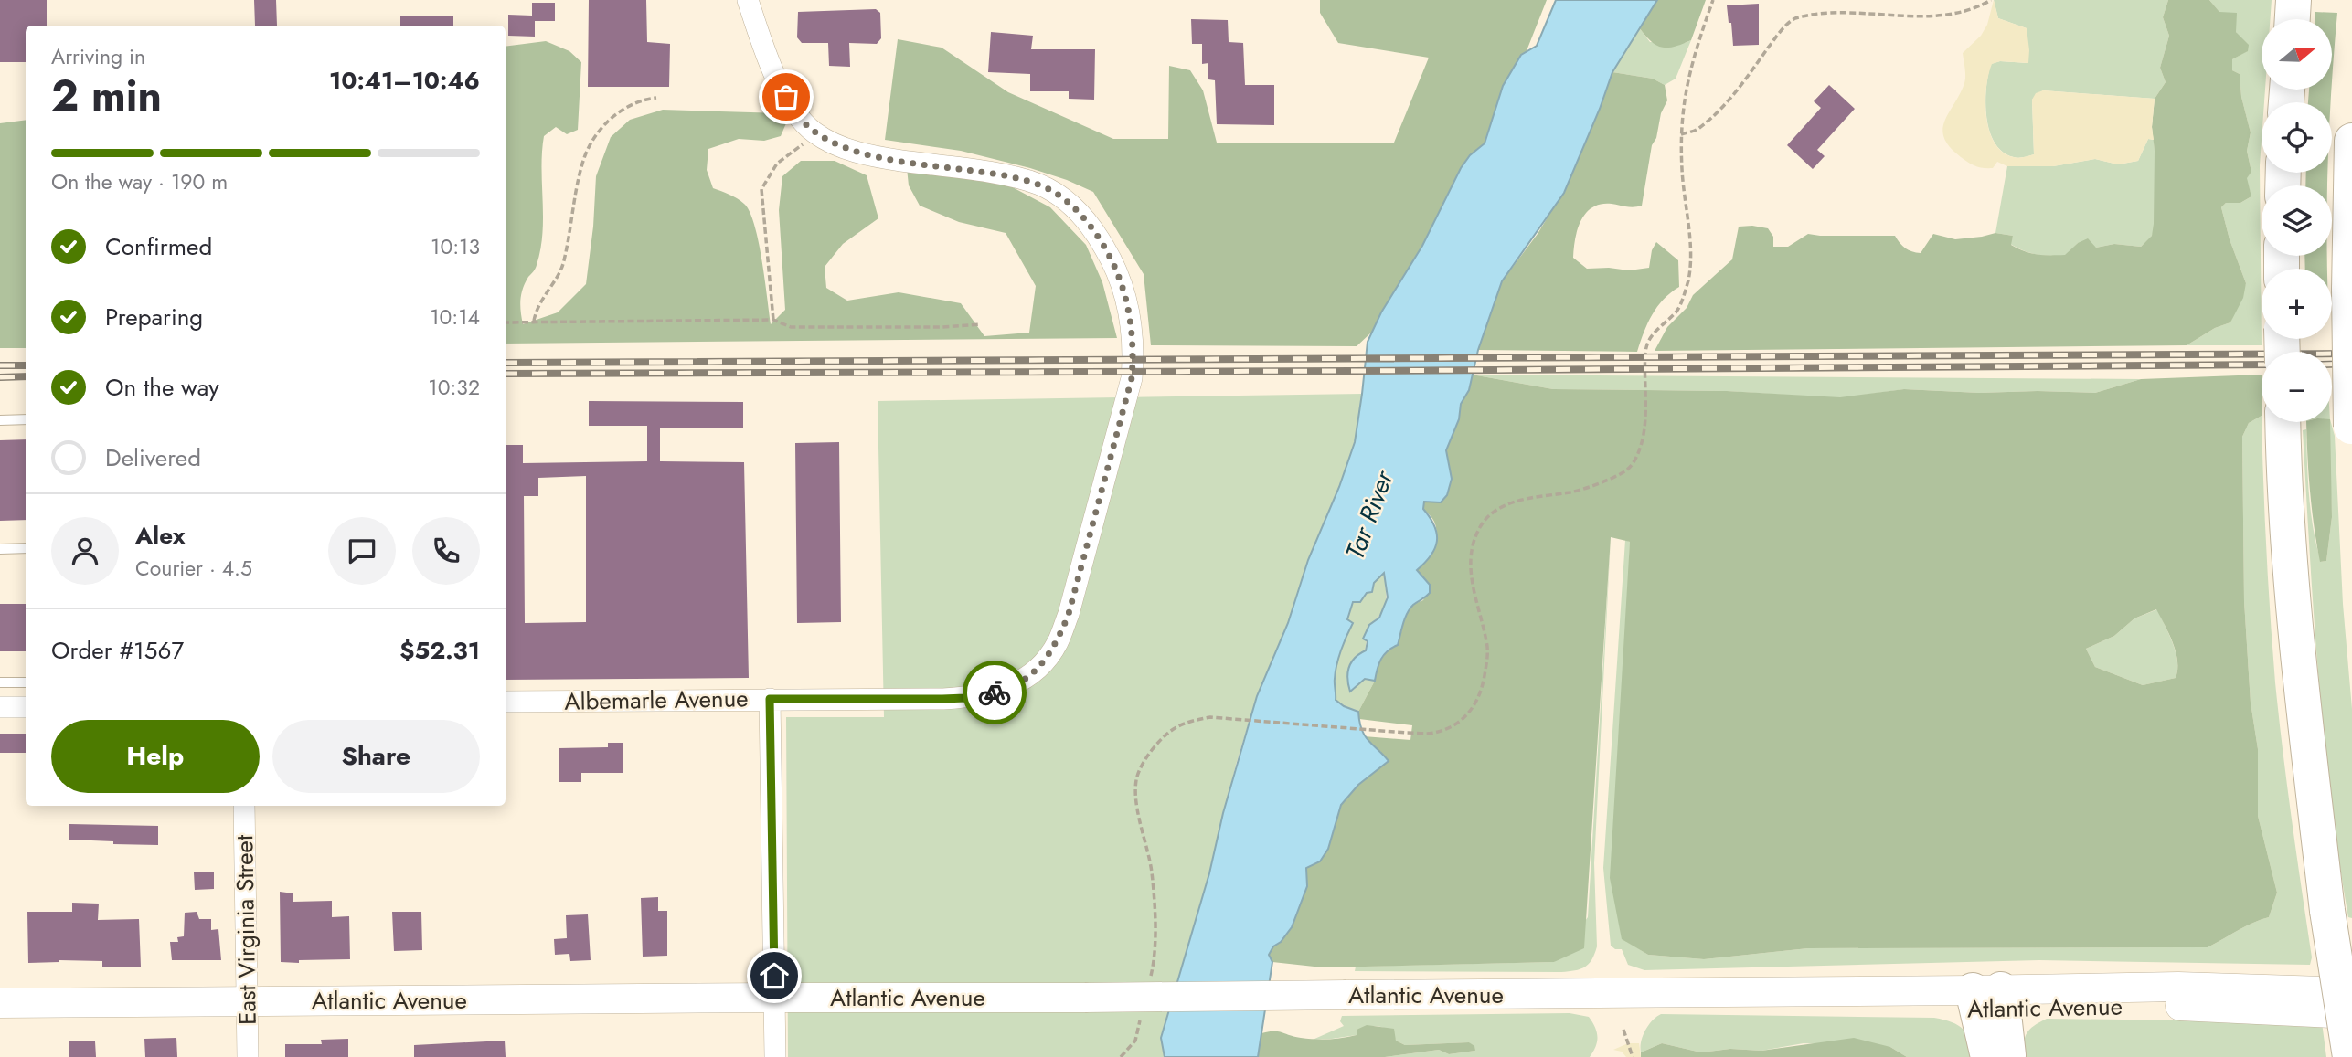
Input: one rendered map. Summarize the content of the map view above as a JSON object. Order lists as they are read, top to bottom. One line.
{"streets":{"main road":["Atlantic Avenue"],"street":["Albemarle Avenue","East Virginia Street"]},"crossings":[["East Virginia Street","Atlantic Avenue"]],"water":["Tar River"],"north":"right","page":{"map_buttons":["+","−"],"heading":["2 min","Arriving in","10:41–10:46"],"panel":["Alex","Courier · 4.5","Order #1567","$52.31"],"bar":"On the way · 190 m","list":[["Confirmed","10:13"],["Preparing","10:14"],["On the way","10:32"],"Delivered"],"buttons":["Help","Share"]}}
